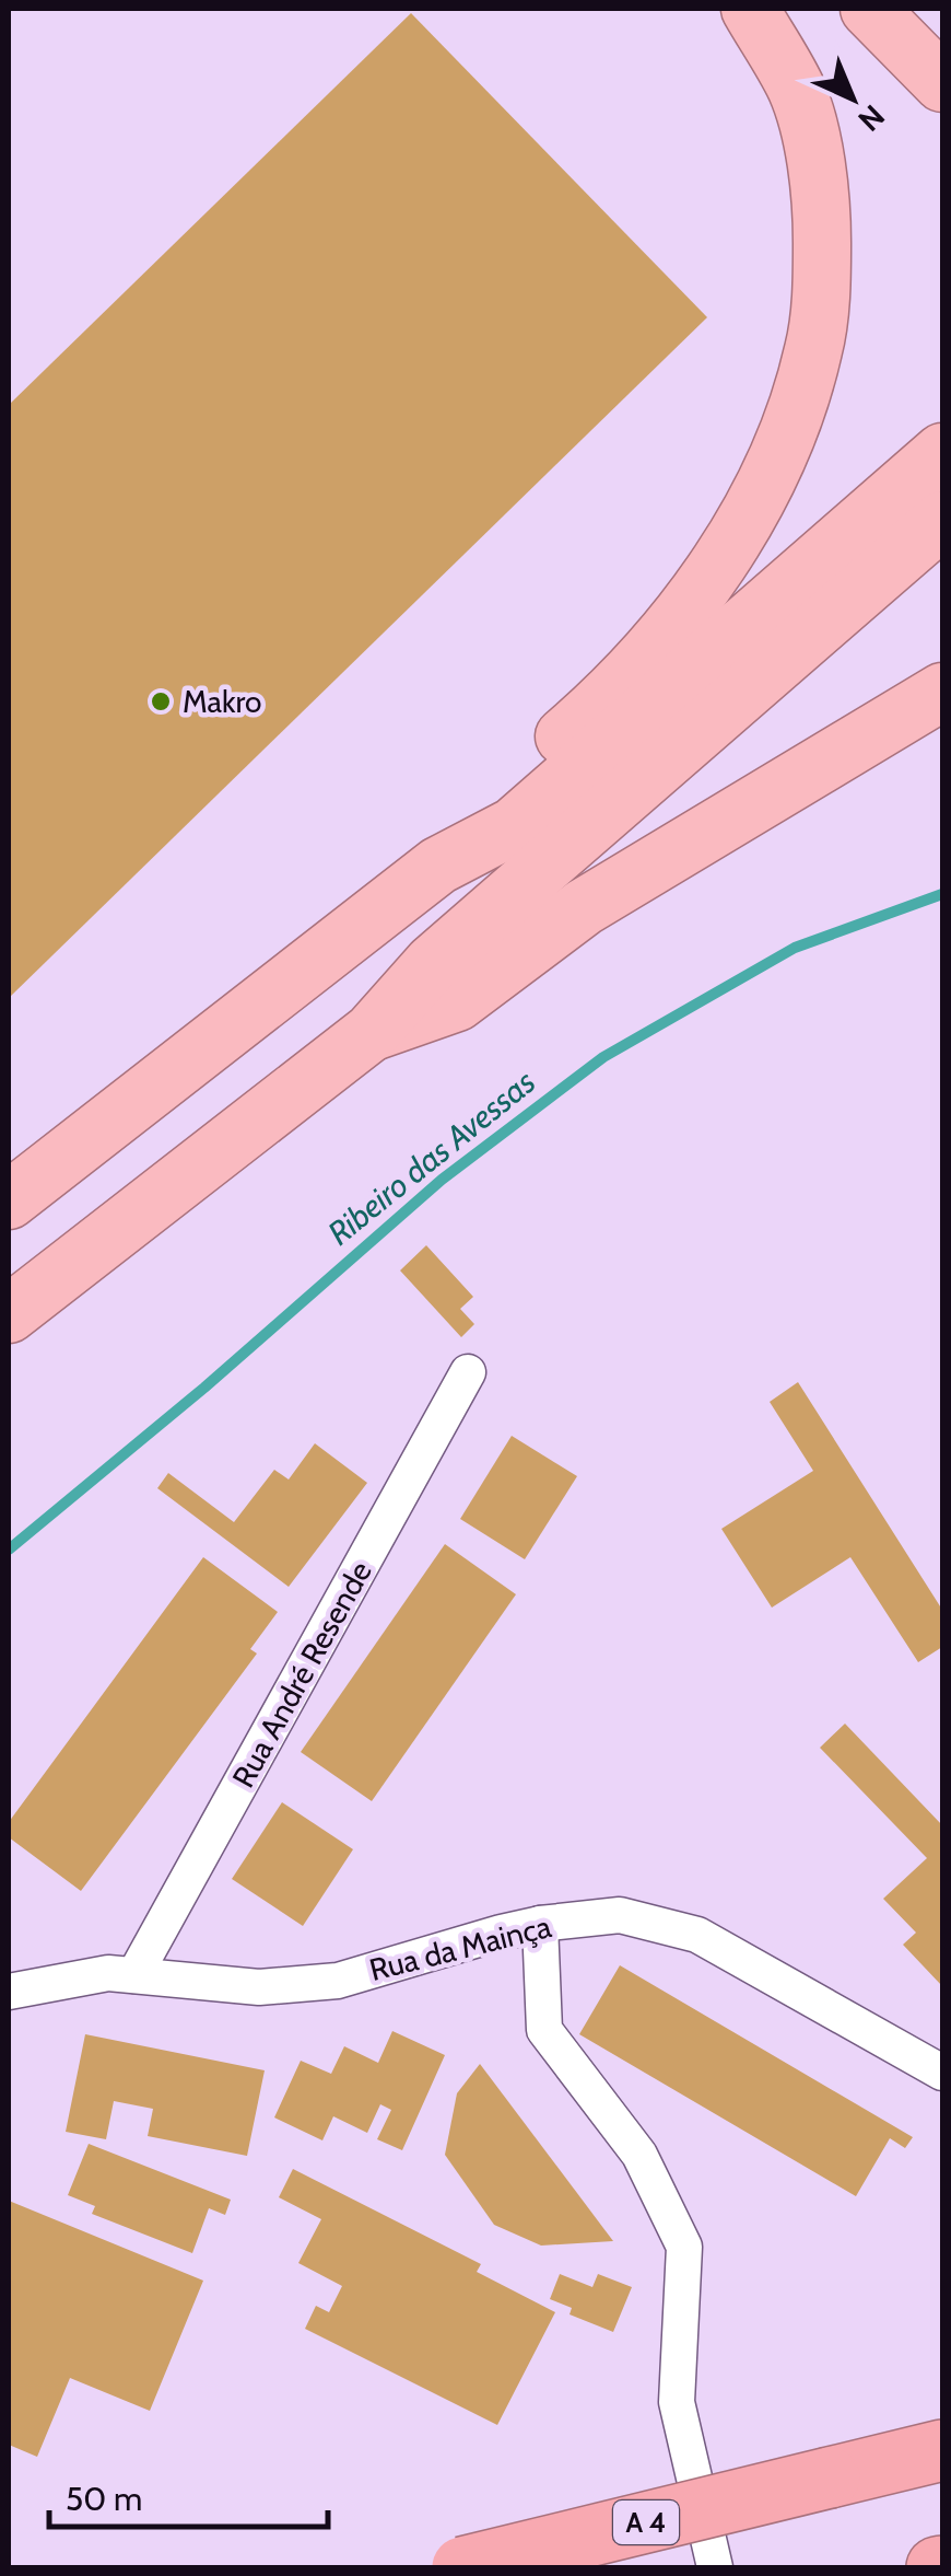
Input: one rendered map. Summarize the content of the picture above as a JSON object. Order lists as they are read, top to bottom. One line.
{"streets":{"highway":["A 4"],"street":["Rua André Resende","Rua da Mainça"]},"crossings":[["Rua André Resende","Rua da Mainça"]],"water":["Ribeiro das Avessas"],"places":["Makro"],"scale_bar":"50 m","north":"bottom right"}
